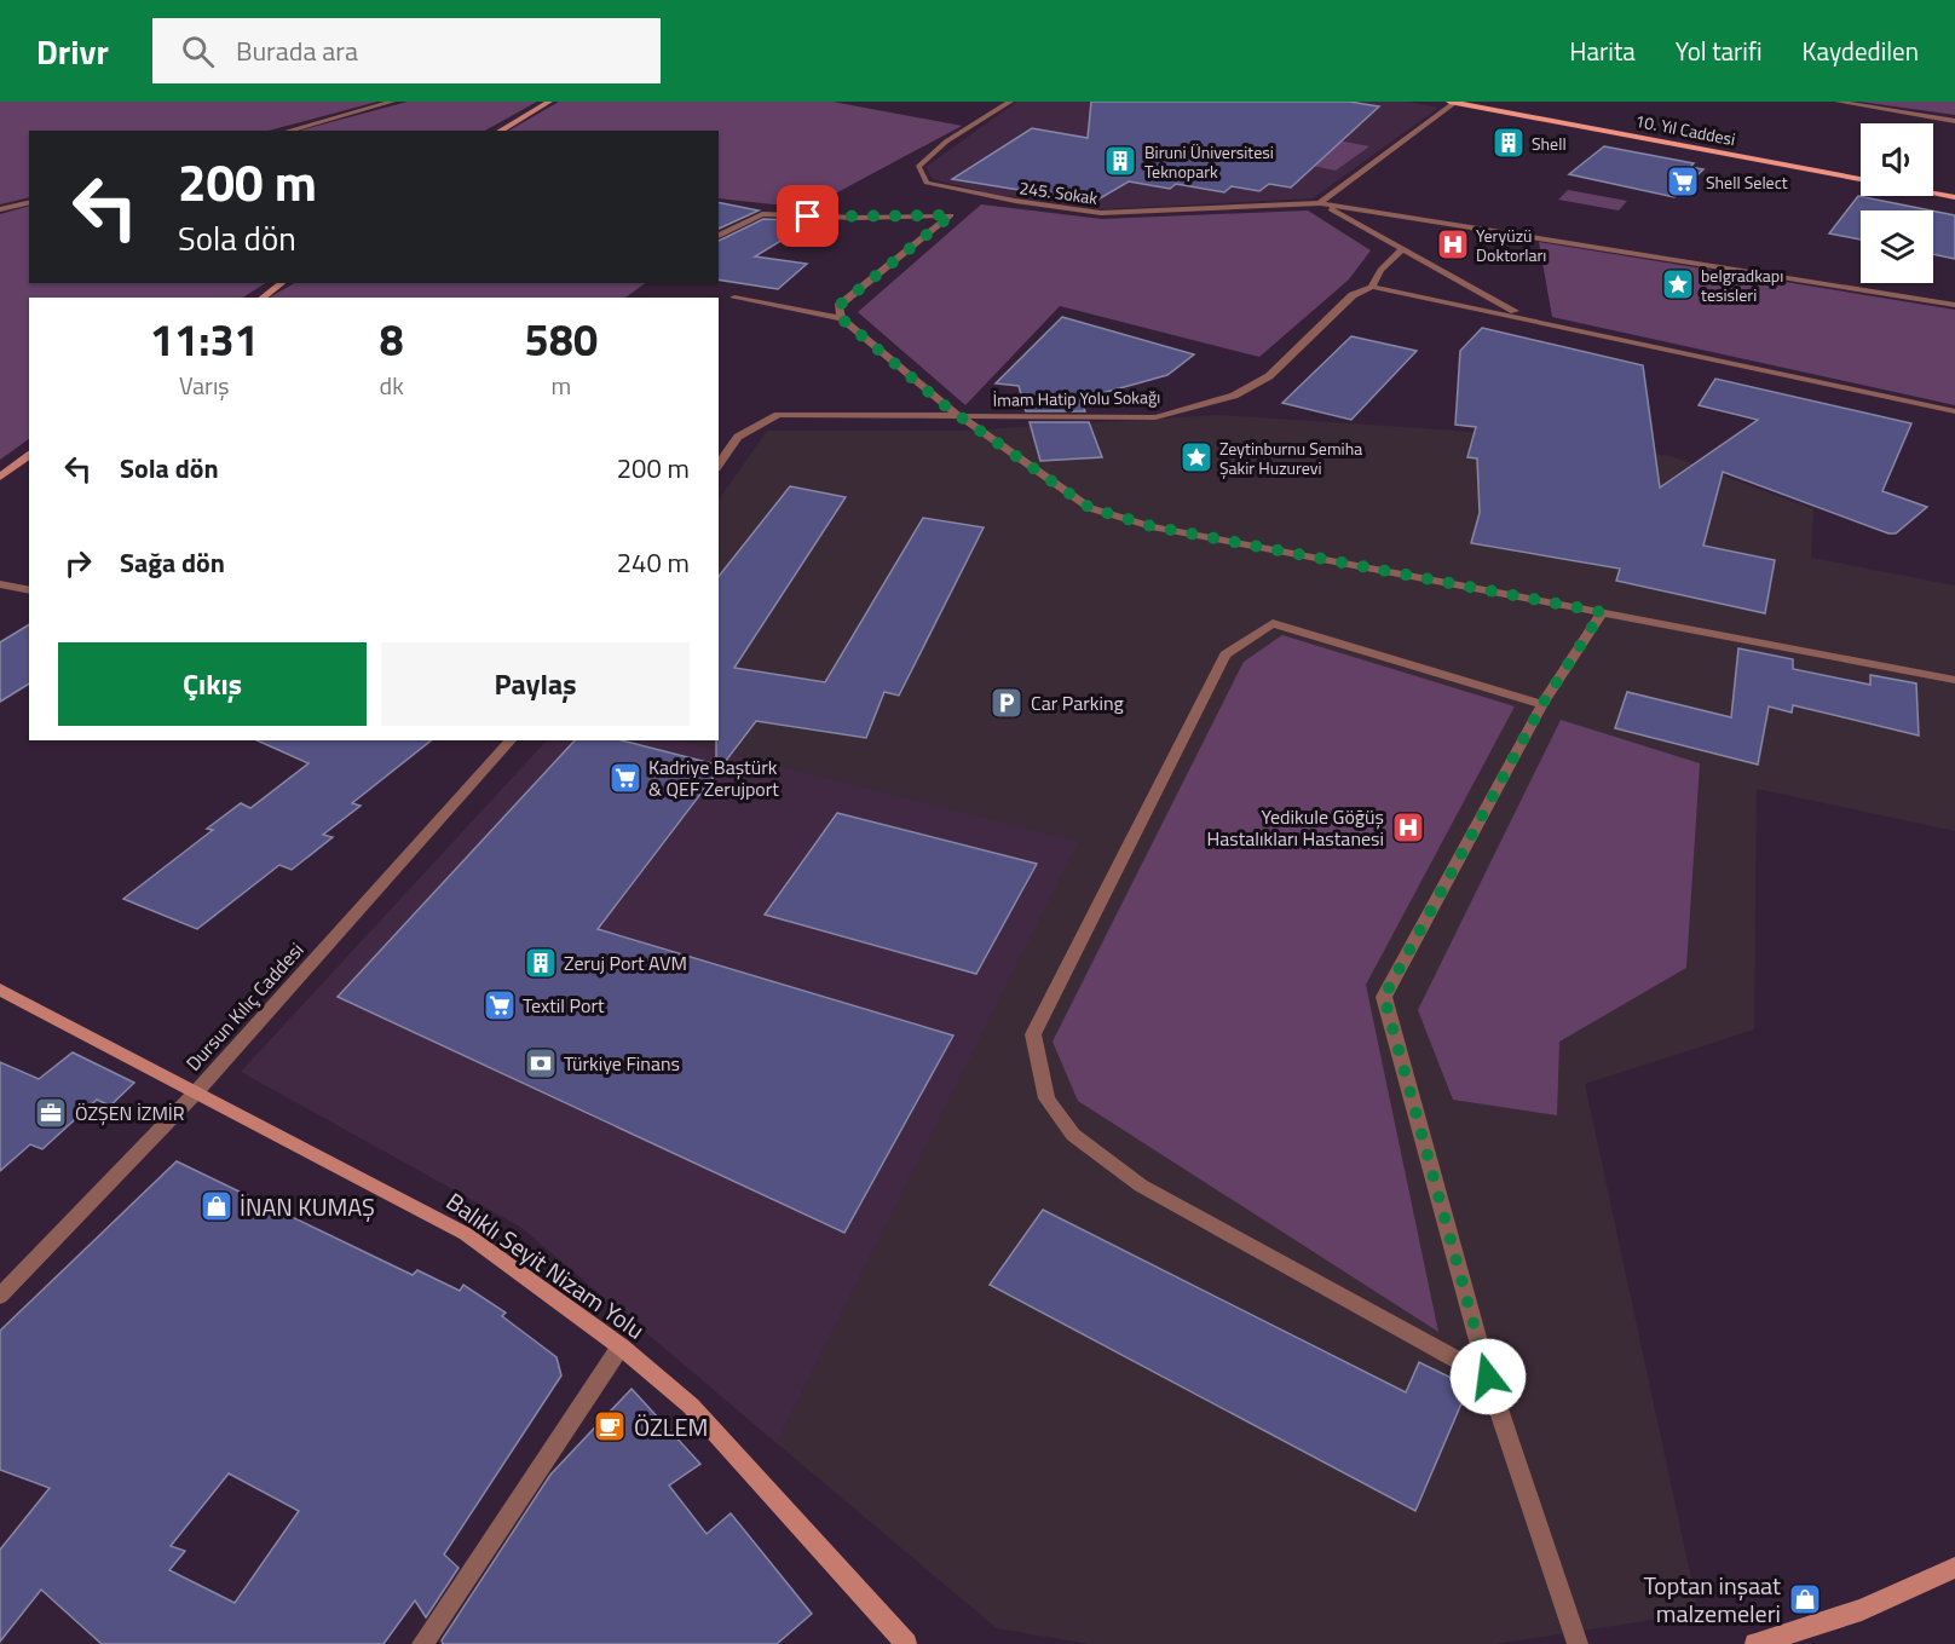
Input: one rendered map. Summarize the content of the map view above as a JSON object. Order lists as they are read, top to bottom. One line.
{"streets":{"main road":["10. Yıl Caddesi"],"street":["245. Sokak","İmam Hatip Yolu Sokağı","Dursun Kılıç Caddesi","Balıklı Seyit Nizam Yolu"]},"crossings":[["Dursun Kılıç Caddesi","Balıklı Seyit Nizam Yolu"]],"places":{"building":["Shell","Biruni Üniversitesi Teknopark","Zeruj Port AVM"],"supermarket":["Shell Select","Kadriye Baştürk & QEF Zerujport","Textil Port"],"hospital":["Yeryüzü Doktorları","Yedikule Göğüş Hastalıkları Hastanesi"],"place":["belgradkapı tesisleri","Zeytinburnu Semiha Şakir Huzurevi"],"parking":["Car Parking"],"bank":["Türkiye Finans"],"office":["ÖZŞEN İZMİR"],"shop":["İNAN KUMAŞ","Toptan inşaat malzemeleri"],"cafe":["ÖZLEM"]},"page":{"header":"Drivr","search":"Burada ara","nav":["Harita","Yol tarifi","Kaydedilen"],"turn":["200 m","Sola dön"],"eta":["11:31","Varış","8","dk","580","m"],"list":[{"name":"Sola dön","value":"200 m"},{"name":"Sağa dön","value":"240 m"}],"buttons":["Çıkış","Paylaş"]}}
